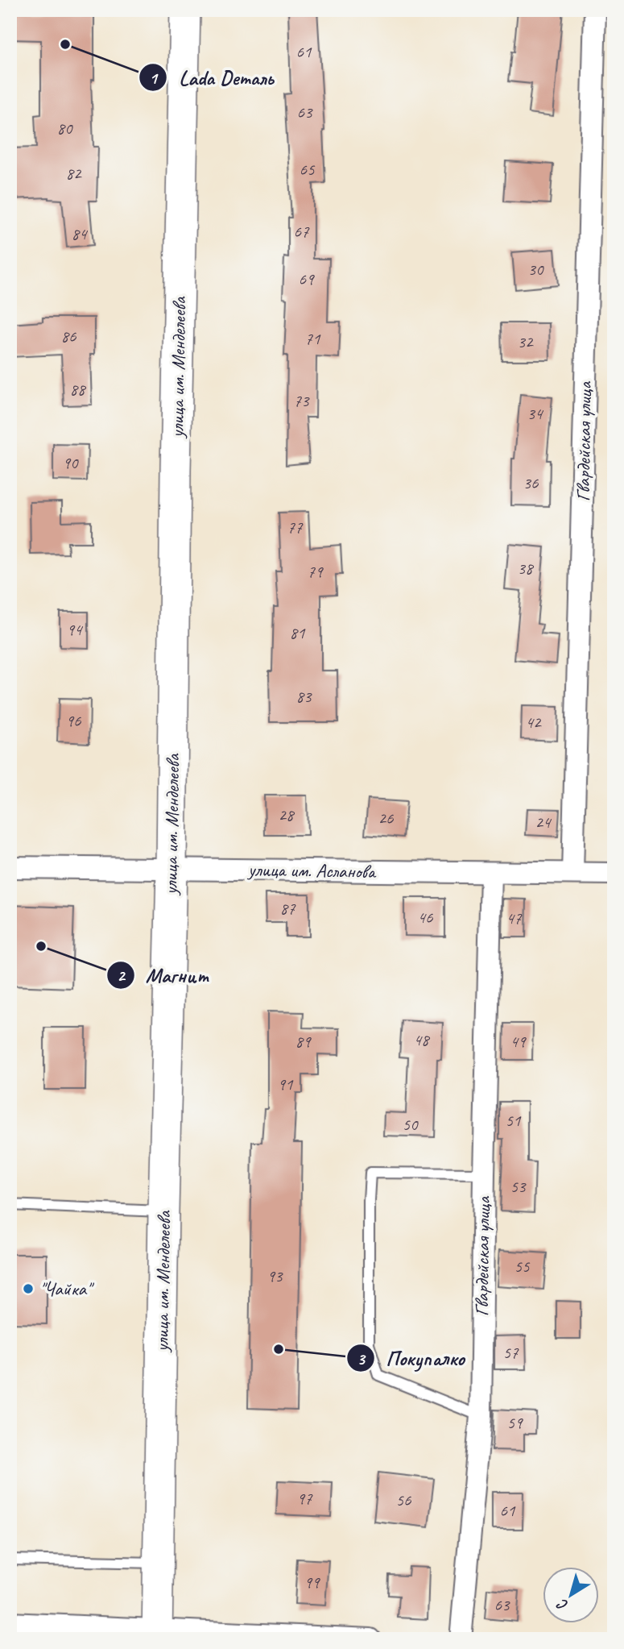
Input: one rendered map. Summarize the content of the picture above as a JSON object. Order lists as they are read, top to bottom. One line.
{"streets":{"main road":["улица им. Менделеева"],"street":["Гвардейская улица","улица им. Асланова"]},"crossings":[["улица им. Менделеева","улица им. Асланова"],["Гвардейская улица","улица им. Асланова"]],"places":["Lada Dеталь","Магнит","\"Чайка\"","Покупалко"],"house_numbers":["61","63","80","65","82","67","84","30","69","86","71","32","88","73","34","90","36","77","38","79","94","81","83","96","42","28","26","24","87","46","47","48","89","49","91","51","50","53","55","93","57","59","97","56","61","99","63"],"north":"bottom left"}
